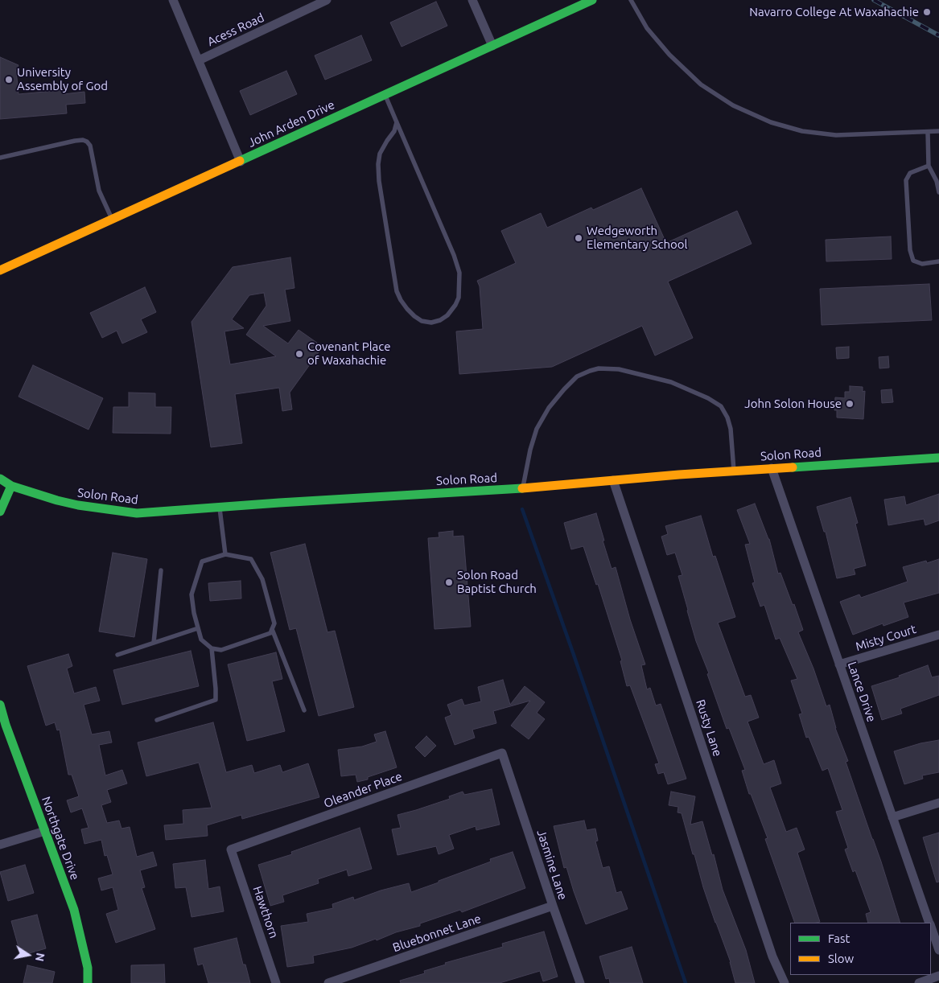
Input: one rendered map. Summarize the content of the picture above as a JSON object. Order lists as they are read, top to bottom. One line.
{"streets":{"street":["Acess Road","John Arden Drive","Solon Road","Misty Court","Lance Drive","Rusty Lane","Oleander Place","Northgate Drive","Jasmine Lane","Hawthorn","Bluebonnet Lane"]},"crossings":[["Acess Road","John Arden Drive"],["Solon Road","Lance Drive"],["Solon Road","Rusty Lane"],["Misty Court","Lance Drive"],["Oleander Place","Jasmine Lane"],["Oleander Place","Hawthorn"],["Jasmine Lane","Bluebonnet Lane"]],"places":["Navarro College At Waxahachie","University Assembly of God","Wedgeworth Elementary School","Covenant Place of Waxahachie","John Solon House","Solon Road Baptist Church"],"legend":["Fast","Slow"],"north":"right"}
